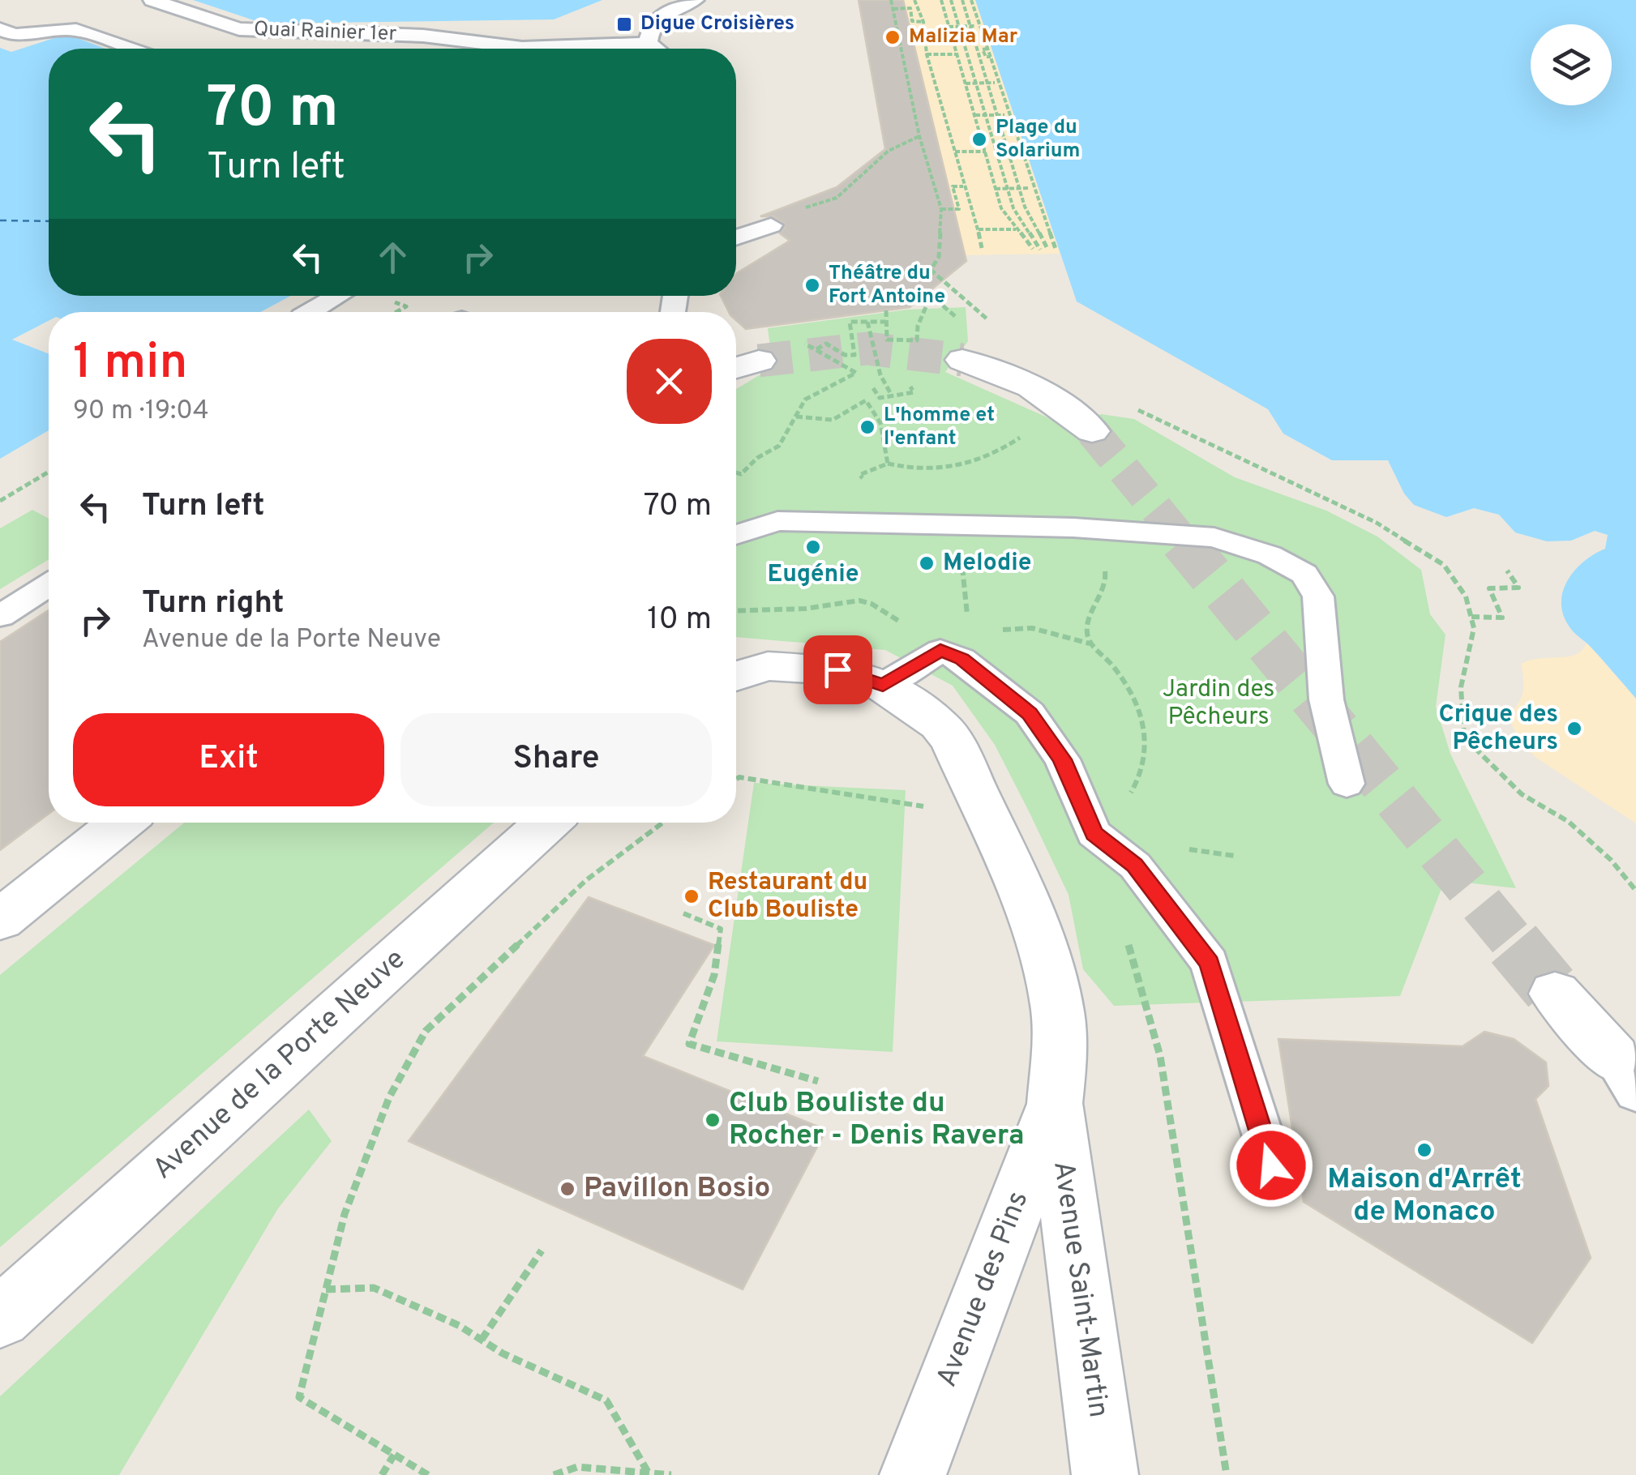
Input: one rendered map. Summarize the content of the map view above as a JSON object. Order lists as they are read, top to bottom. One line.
{"streets":{"street":["Avenue de la Porte Neuve","Avenue des Pins","Avenue Saint-Martin"],"lane":["Quai Rainier 1er"]},"crossings":[["Avenue des Pins","Avenue Saint-Martin"]],"parks":["Jardin des Pêcheurs"],"places":{"transit":["Digue Croisières"],"other":["Malizia Mar","Plage du Solarium","Théâtre du Fort Antoine","L'homme et l'enfant","Eugénie","Melodie","Crique des Pêcheurs","Restaurant du Club Bouliste","Club Bouliste du Rocher - Denis Ravera","Maison d'Arrêt de Monaco","Pavillon Bosio"]},"page":{"turn":["70 m","Turn left"],"heading":["1 min","90 m · 19:04"],"list":[{"name":"Turn left","value":"70 m"},{"name":"Turn right","note":"Avenue de la Porte Neuve","value":"10 m"}],"buttons":["Exit","Share"]}}
